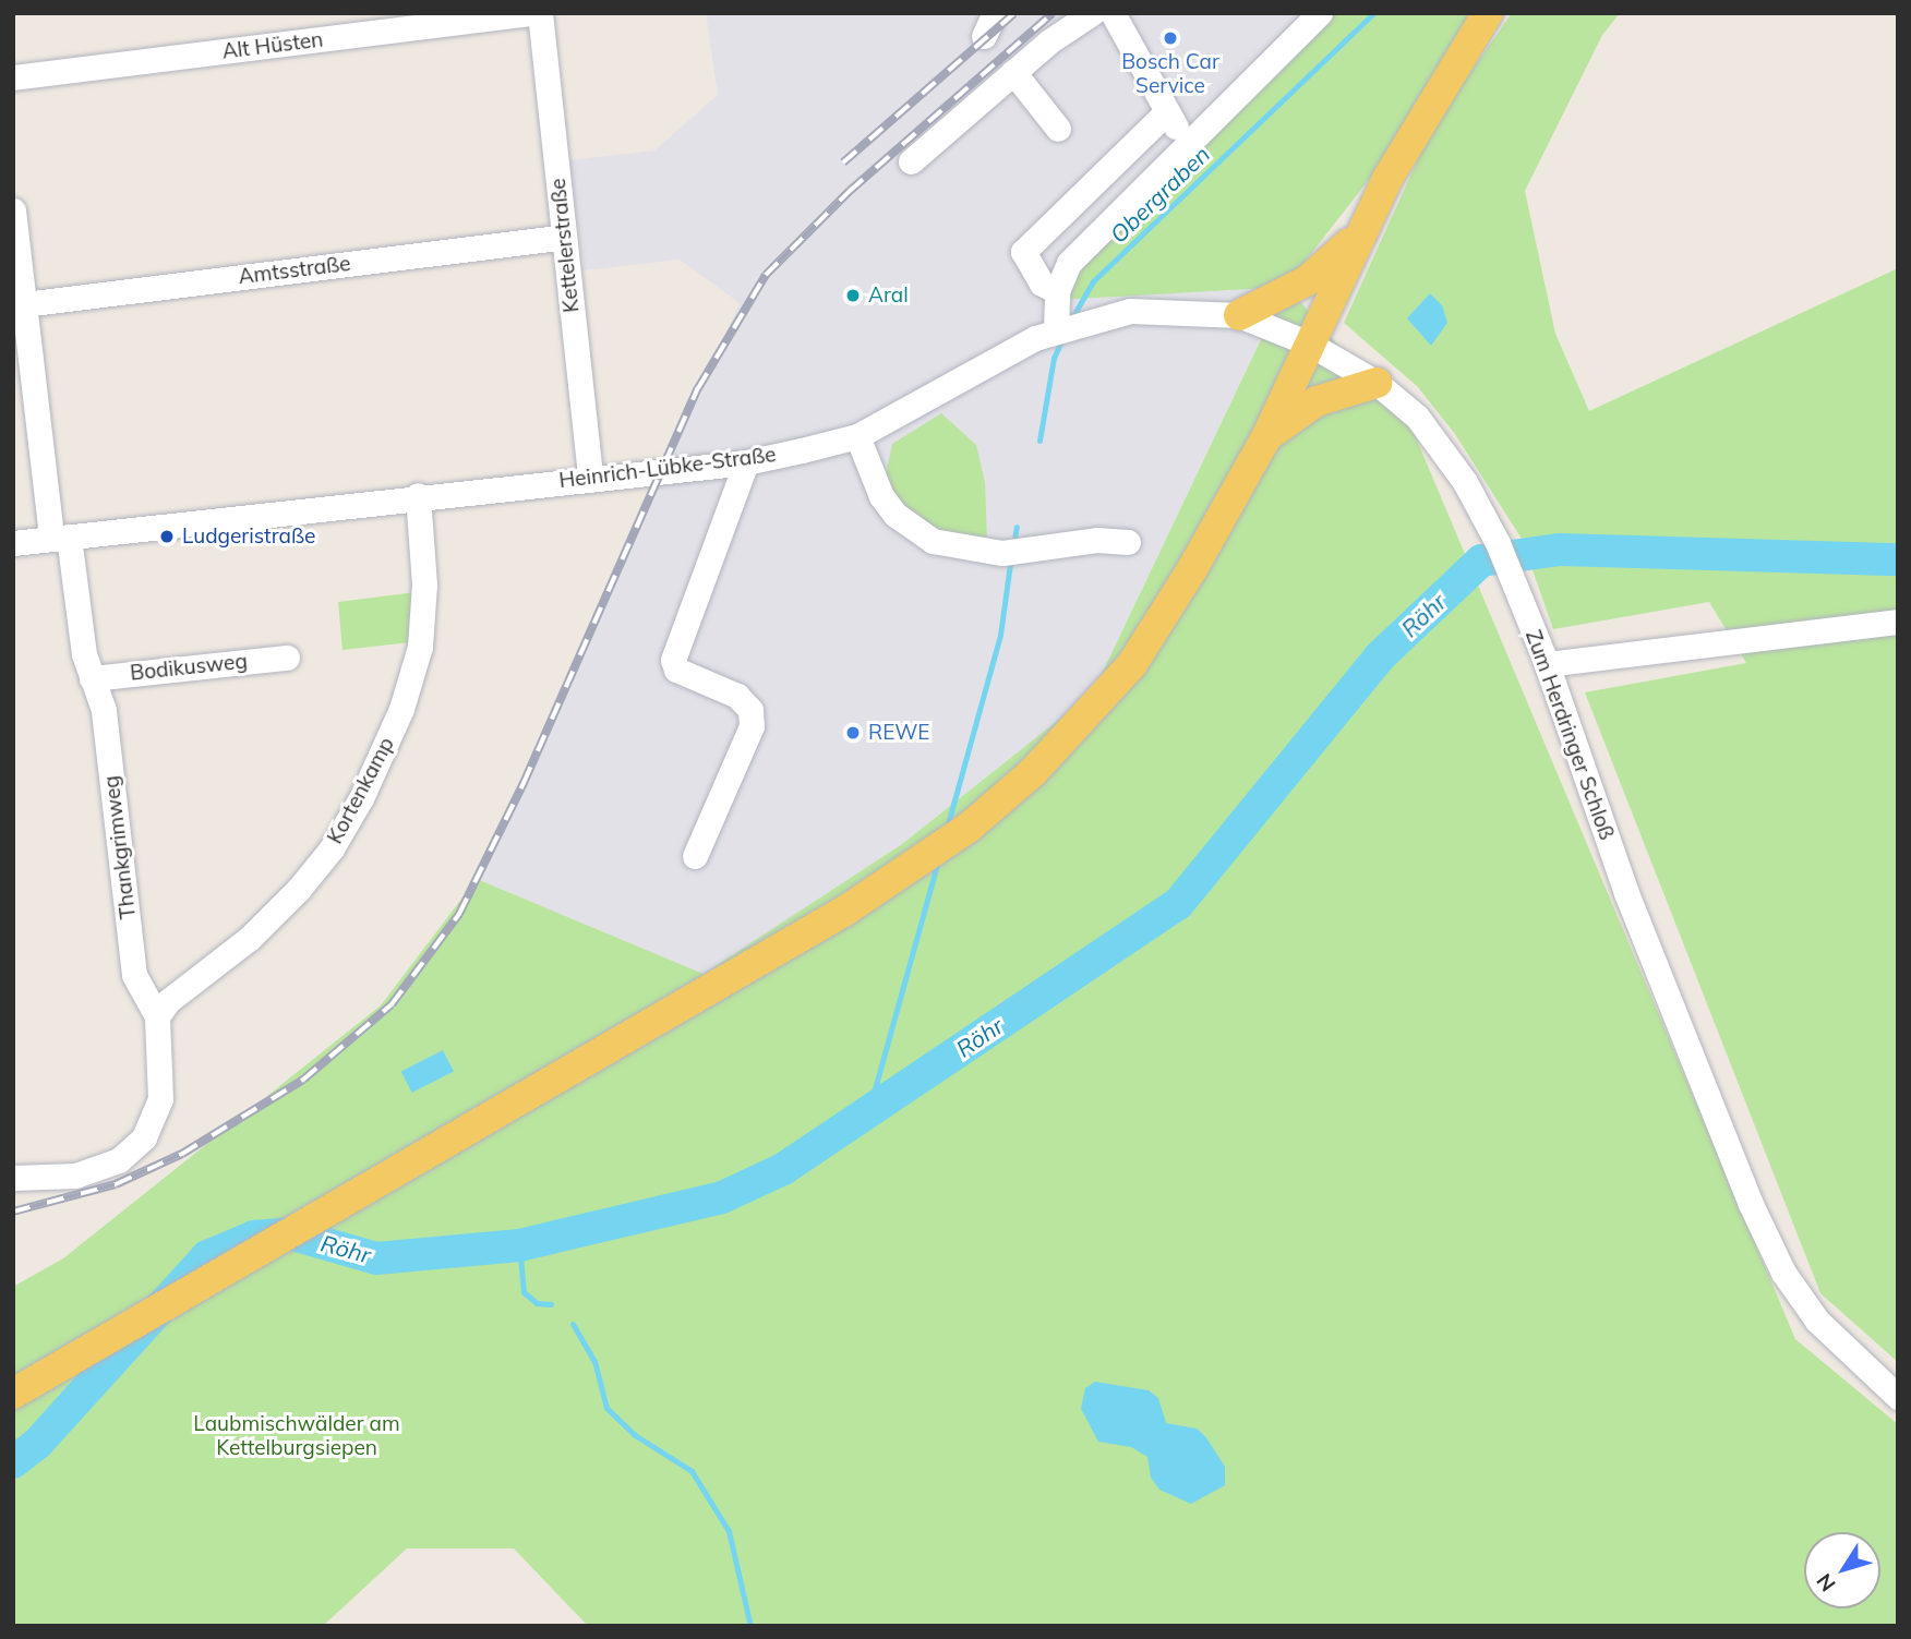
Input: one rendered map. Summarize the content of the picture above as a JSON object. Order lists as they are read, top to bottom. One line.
{"streets":{"street":["Alt Hüsten","Kettelerstraße","Amtsstraße","Heinrich-Lübke-Straße","Bodikusweg","Zum Herdringer Schloß","Kortenkamp","Thankgrimweg"]},"crossings":[["Kettelerstraße","Amtsstraße"],["Kettelerstraße","Heinrich-Lübke-Straße"],["Heinrich-Lübke-Straße","Zum Herdringer Schloß"],["Heinrich-Lübke-Straße","Kortenkamp"],["Heinrich-Lübke-Straße","Thankgrimweg"],["Bodikusweg","Thankgrimweg"],["Kortenkamp","Thankgrimweg"]],"water":["Obergraben","Röhr"],"parks":["Laubmischwälder am Kettelburgsiepen"],"places":["Bosch Car Service","Aral","Ludgeristraße","REWE"],"north":"bottom left"}
